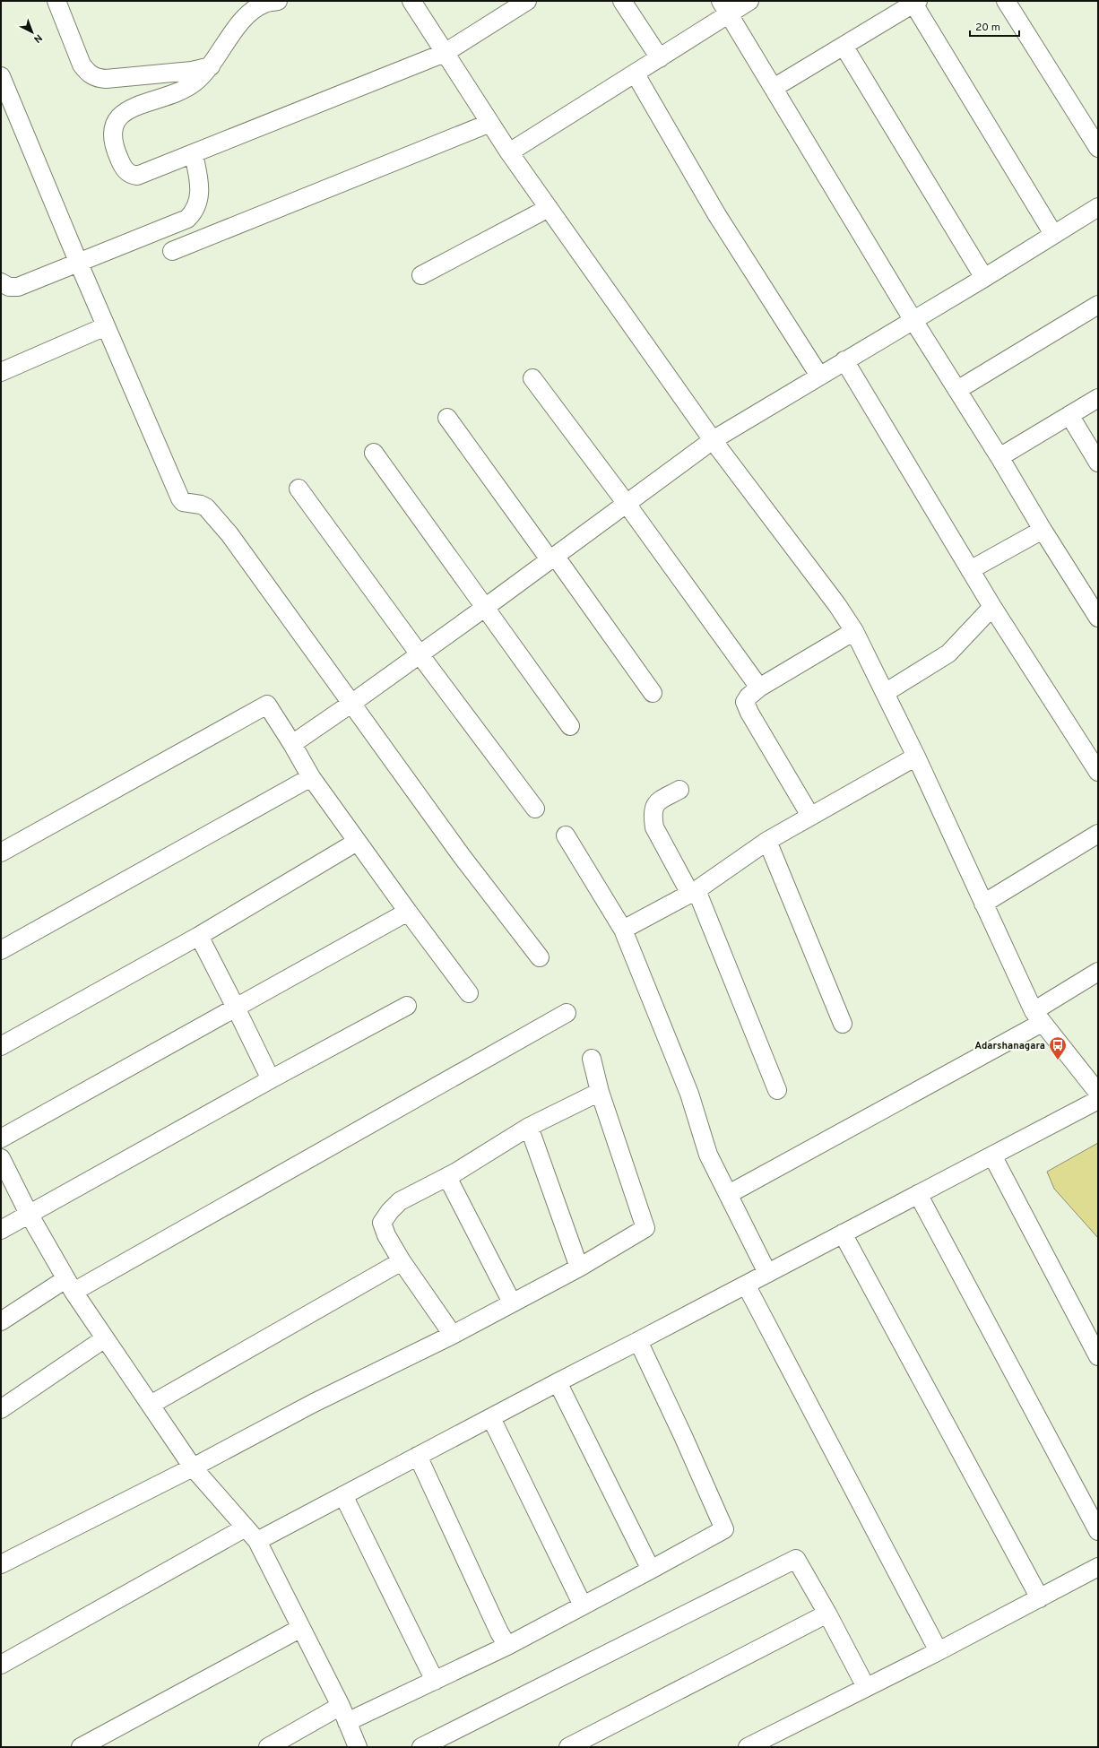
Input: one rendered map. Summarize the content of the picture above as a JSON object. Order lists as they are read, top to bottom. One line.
{"places":{"bus stop":["Adarshanagara"]},"scale_bar":"20 m","north":"bottom right"}
